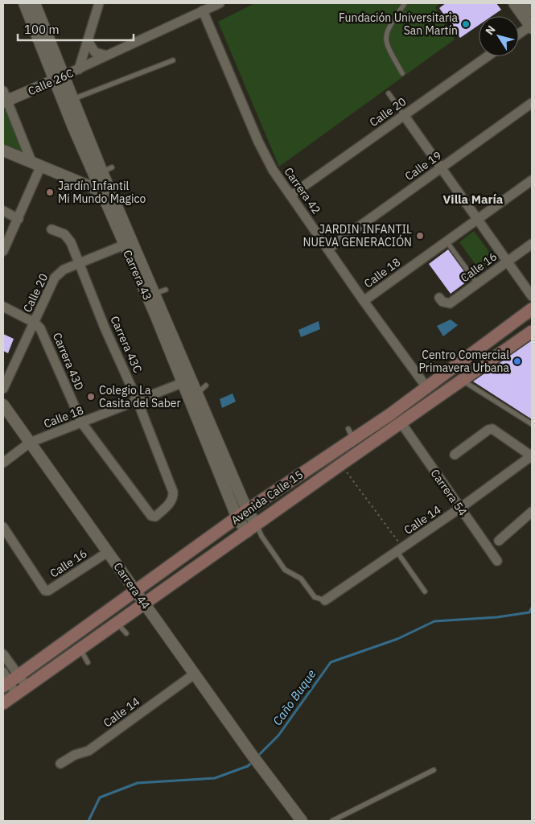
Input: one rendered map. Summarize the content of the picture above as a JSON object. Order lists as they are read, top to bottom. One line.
{"streets":{"main road":["Avenida Calle 15"],"street":["Calle 26C","Calle 20","Calle 19","Carrera 42","Calle 16","Calle 18","Carrera 43","Carrera 43C","Carrera 43D","Carrera 54","Calle 14","Carrera 44"]},"crossings":[["Calle 26C","Carrera 43"],["Calle 20","Carrera 42"],["Calle 20","Carrera 43"],["Calle 20","Carrera 43C"],["Calle 20","Carrera 43D"],["Calle 19","Carrera 42"],["Carrera 42","Calle 18"],["Carrera 42","Avenida Calle 15"],["Calle 16","Carrera 44"],["Calle 18","Carrera 43"],["Calle 18","Carrera 43C"],["Calle 18","Carrera 43D"],["Calle 18","Carrera 44"],["Carrera 43","Avenida Calle 15"],["Carrera 43","Calle 14"],["Carrera 43C","Carrera 43D"],["Carrera 54","Avenida Calle 15"],["Carrera 54","Calle 14"],["Avenida Calle 15","Carrera 44"],["Calle 14","Carrera 44"]],"districts":["Villa María"],"water":["Caño Buque"],"places":["Fundación Universitaria San Martín","Jardín Infantil Mi Mundo Magico","JARDIN INFANTIL NUEVA GENERACIÓN","Centro Comercial Primavera Urbana","Colegio La Casita del Saber"],"scale_bar":"100 m","north":"top left"}
